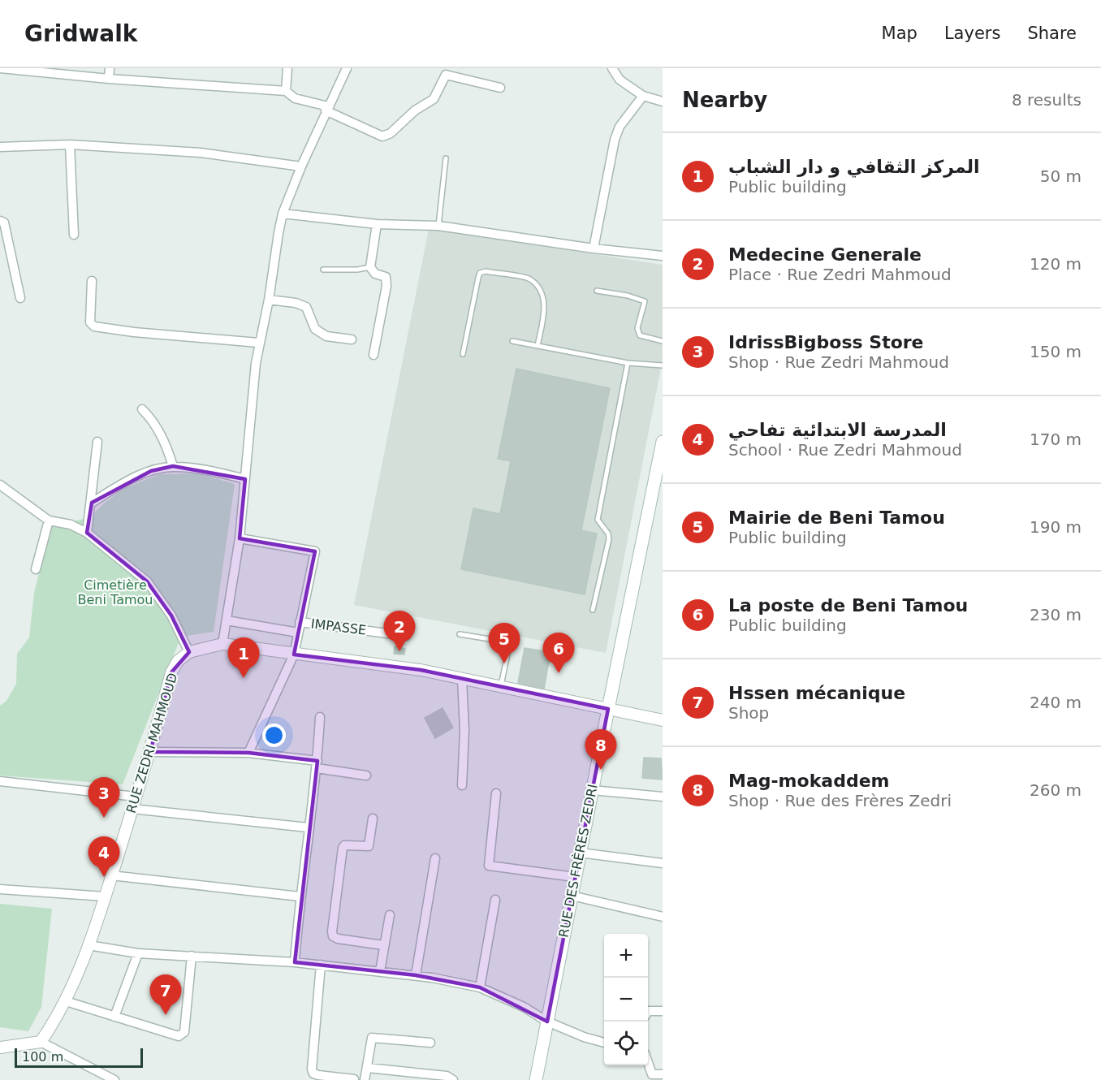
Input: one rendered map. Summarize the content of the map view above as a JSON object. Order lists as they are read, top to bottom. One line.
{"streets":{"main road":["RUE DES FRÈRES ZEDRI"],"street":["IMPASSE","RUE ZEDRI MAHMOUD"]},"parks":["Cimetière Beni Tamou"],"scale_bar":"100 m","page":{"header":"Gridwalk","nav":["Map","Layers","Share"],"heading":["Nearby","8 results"],"list":[{"mark":"1","name":"المركز الثقافي و دار الشباب","note":"Public building","value":"50 m"},{"mark":"2","name":"Medecine Generale","note":"Place · Rue Zedri Mahmoud","value":"120 m"},{"mark":"3","name":"IdrissBigboss Store","note":"Shop · Rue Zedri Mahmoud","value":"150 m"},{"mark":"4","name":"المدرسة الابتدائية تفاحي","note":"School · Rue Zedri Mahmoud","value":"170 m"},{"mark":"5","name":"Mairie de Beni Tamou","note":"Public building","value":"190 m"},{"mark":"6","name":"La poste de Beni Tamou","note":"Public building","value":"230 m"},{"mark":"7","name":"Hssen mécanique","note":"Shop","value":"240 m"},{"mark":"8","name":"Mag-mokaddem","note":"Shop · Rue des Frères Zedri","value":"260 m"}],"pins":["2","5","6","1","8","3","4","7"],"map_buttons":["+","−"],"scale":"100 m"}}
